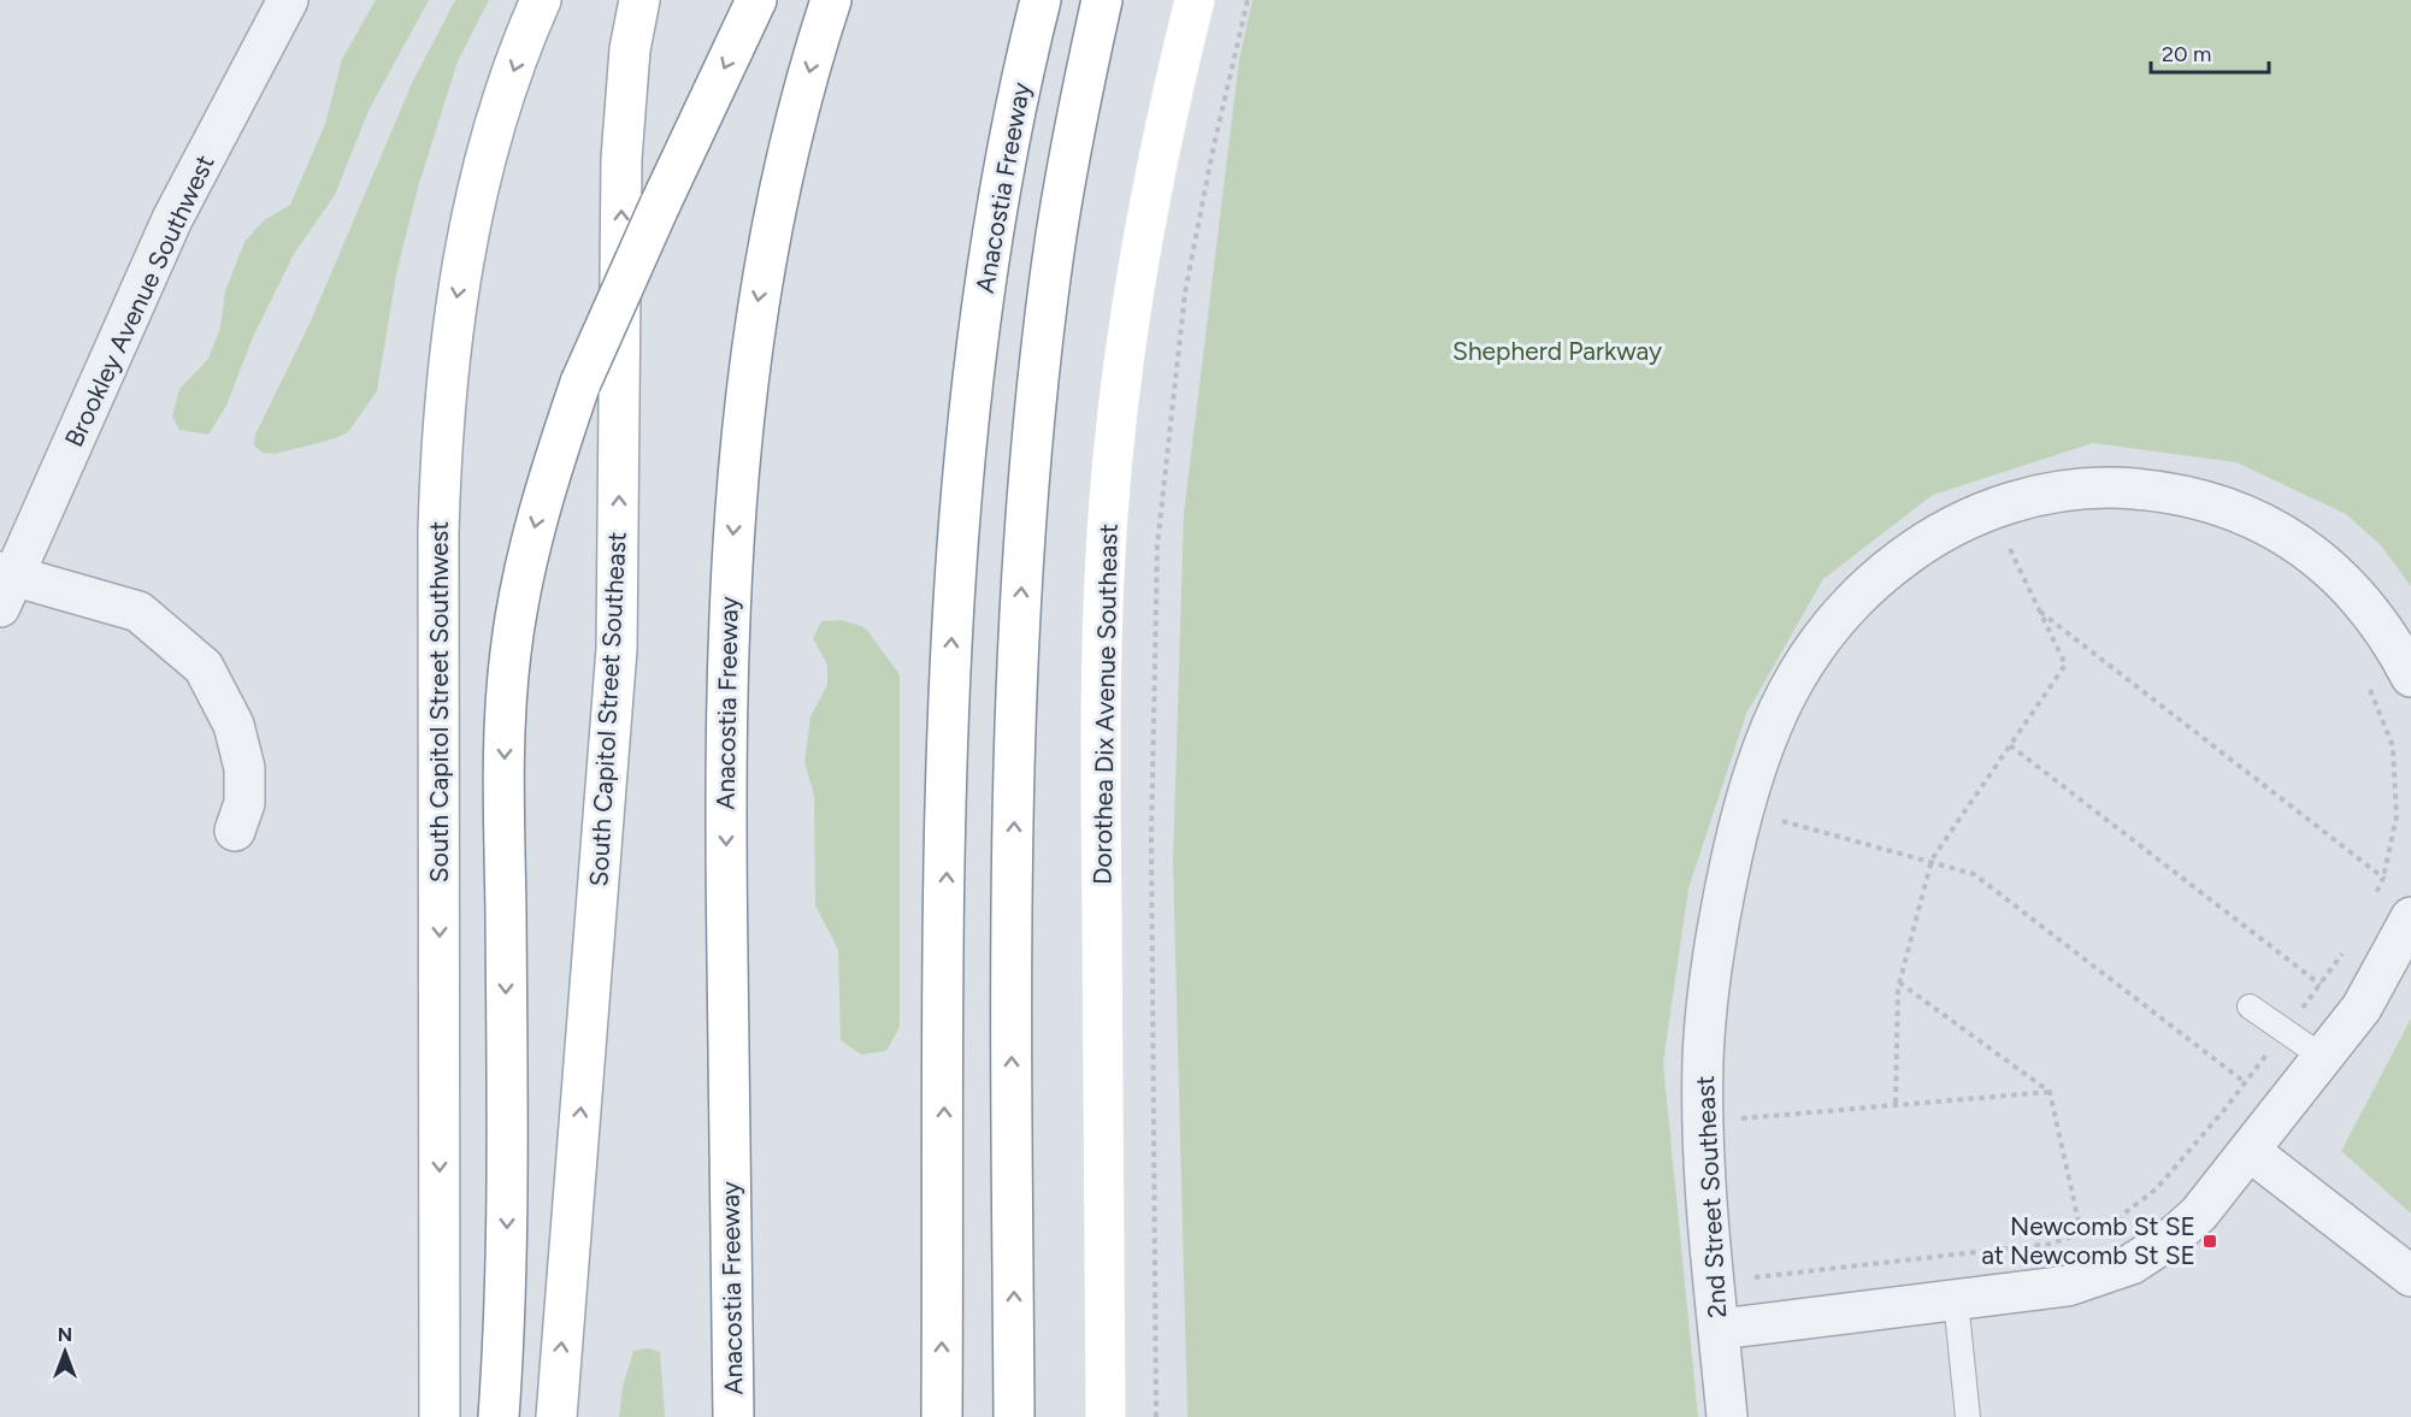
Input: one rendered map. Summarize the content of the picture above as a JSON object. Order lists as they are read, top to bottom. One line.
{"streets":{"main road":["Anacostia Freeway","South Capitol Street Southwest","Dorothea Dix Avenue Southeast","South Capitol Street Southeast"],"street":["Brookley Avenue Southwest","2nd Street Southeast"]},"parks":["Shepherd Parkway"],"places":{"transit":["Newcomb St SE at Newcomb St SE"]},"scale_bar":"20 m","north":"top"}
